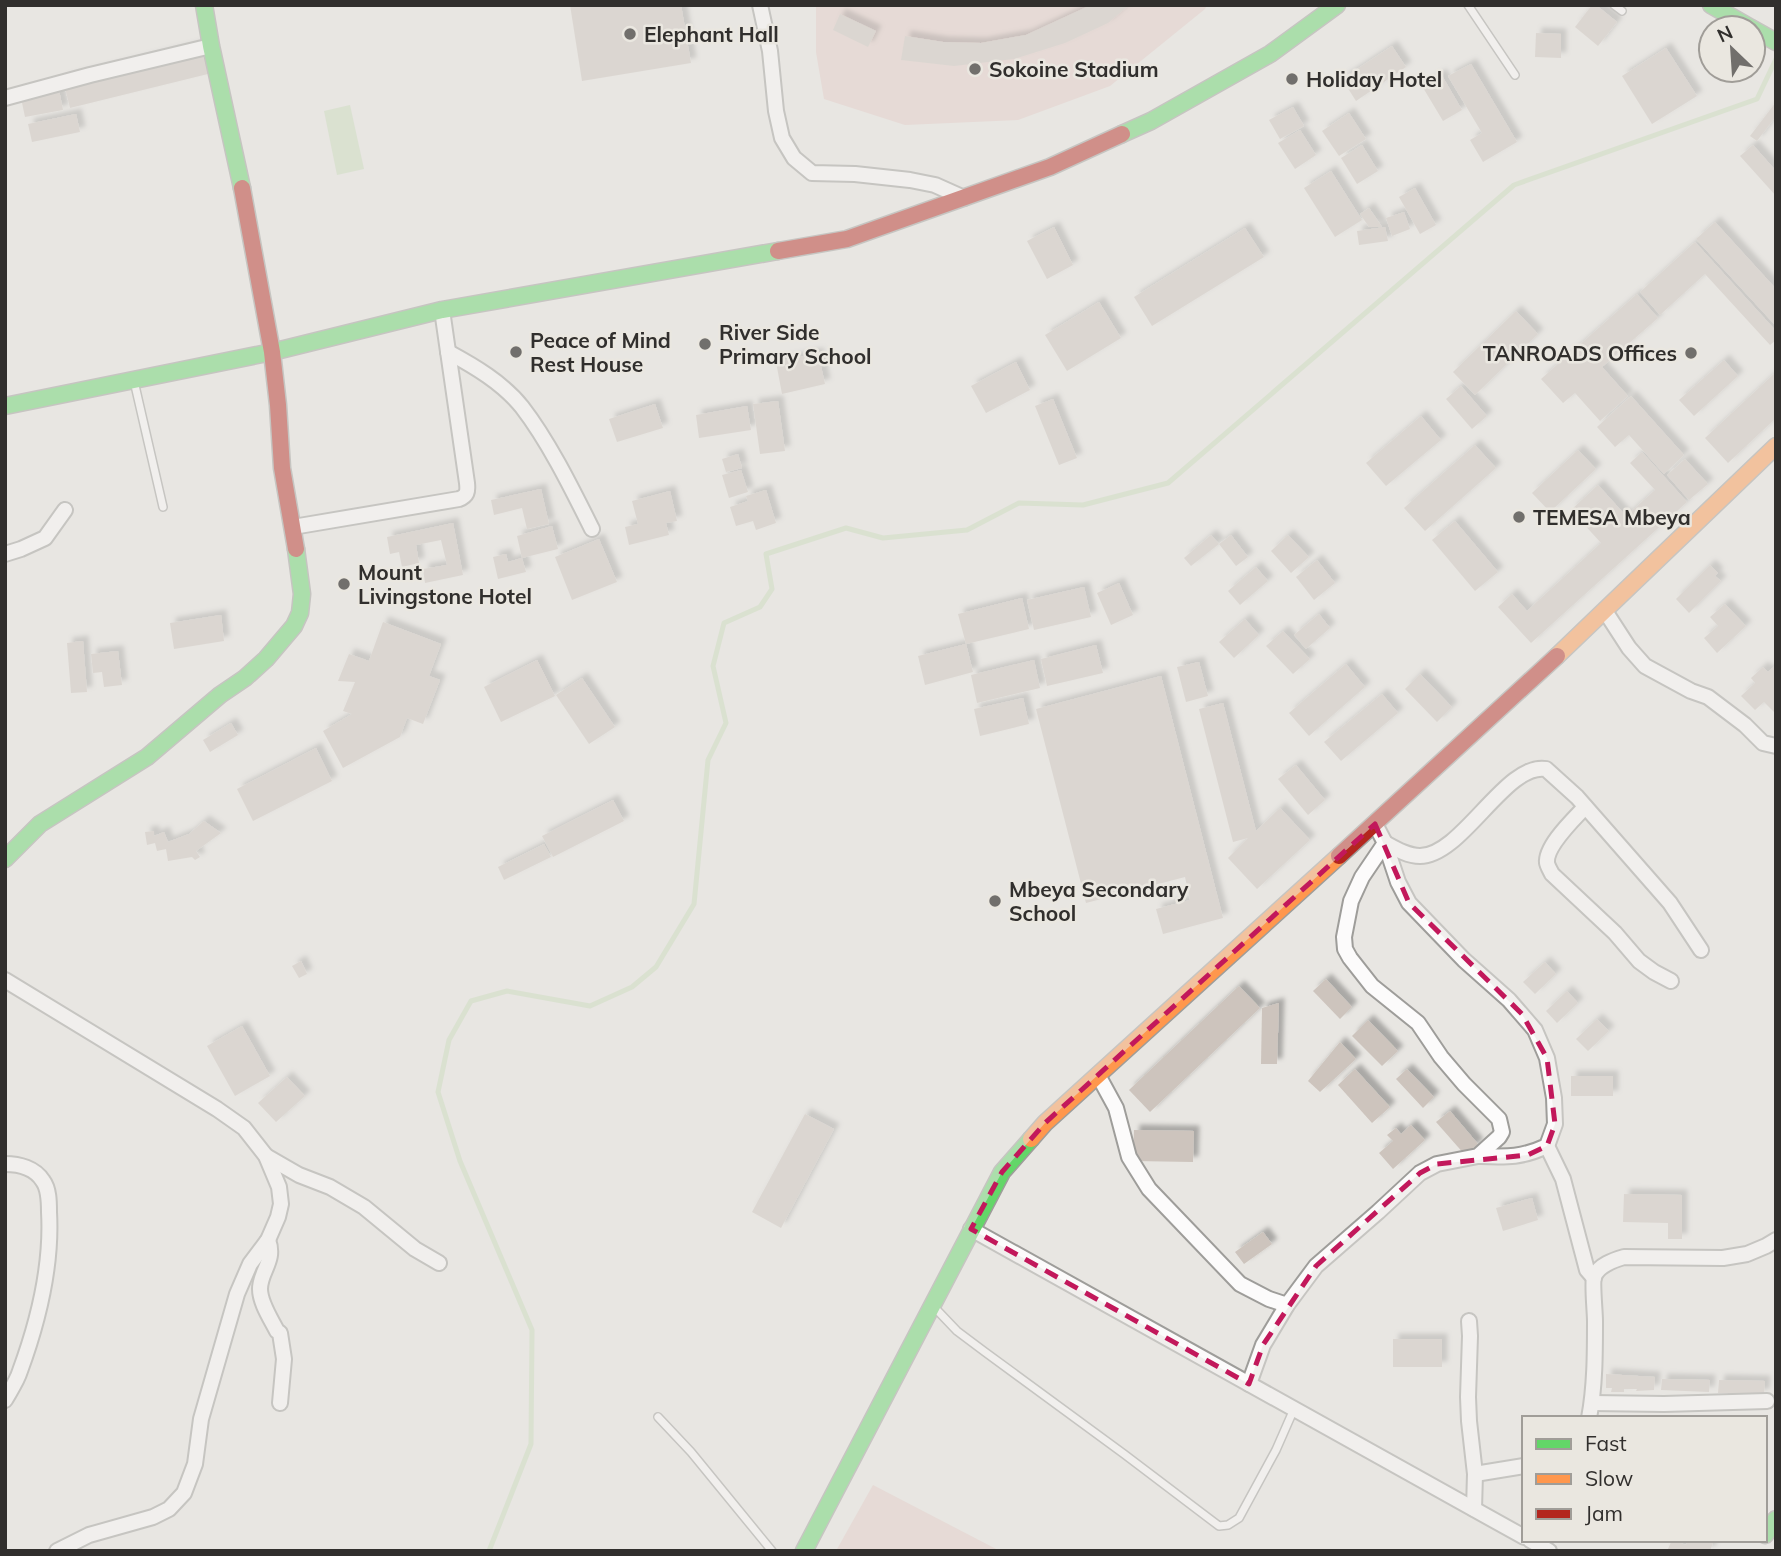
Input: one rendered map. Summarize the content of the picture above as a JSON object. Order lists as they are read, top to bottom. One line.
{"places":["Elephant Hall","Sokoine Stadium","Holiday Hotel","River Side Primary School","Peace of Mind Rest House","TANROADS Offices","TEMESA Mbeya","Mount Livingstone Hotel","Mbeya Secondary School"],"legend":["Fast","Slow","Jam"],"north":"top left"}
